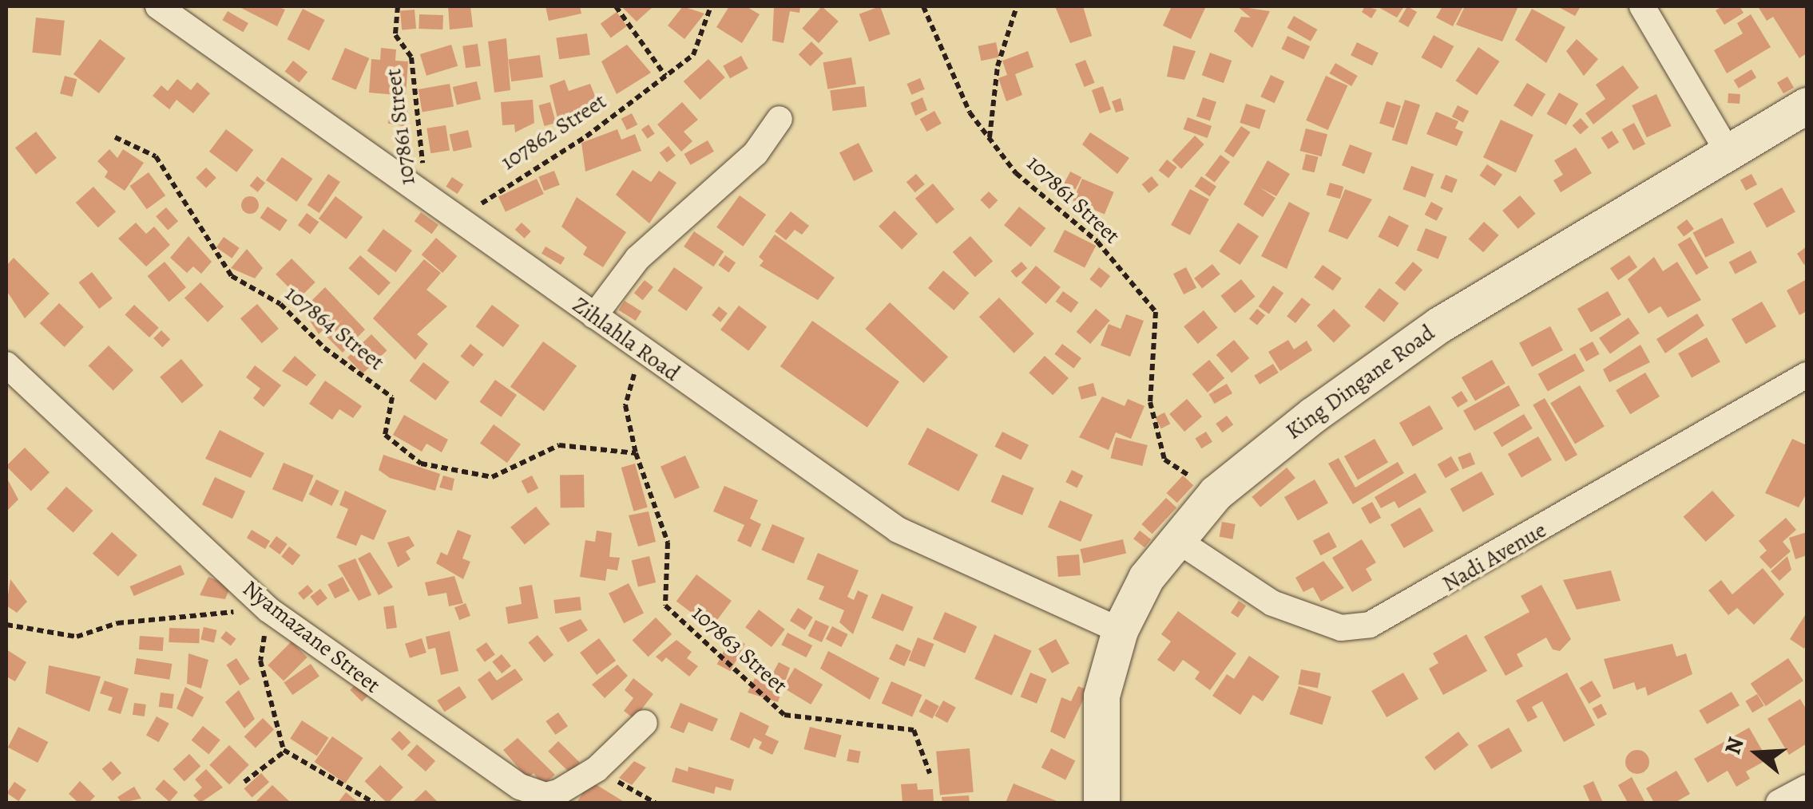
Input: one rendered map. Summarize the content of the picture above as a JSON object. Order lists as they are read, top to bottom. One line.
{"streets":{"street":["Zihlahla Road","King Dingane Road","Nadi Avenue","Nyamazane Street"],"path":["107861 Street","107862 Street","107864 Street","107863 Street"]},"crossings":[["107861 Street","Zihlahla Road"],["107861 Street","King Dingane Road"],["107862 Street","Zihlahla Road"],["107864 Street","107863 Street"],["Zihlahla Road","King Dingane Road"],["Zihlahla Road","107863 Street"],["King Dingane Road","Nadi Avenue"]],"north":"left"}
